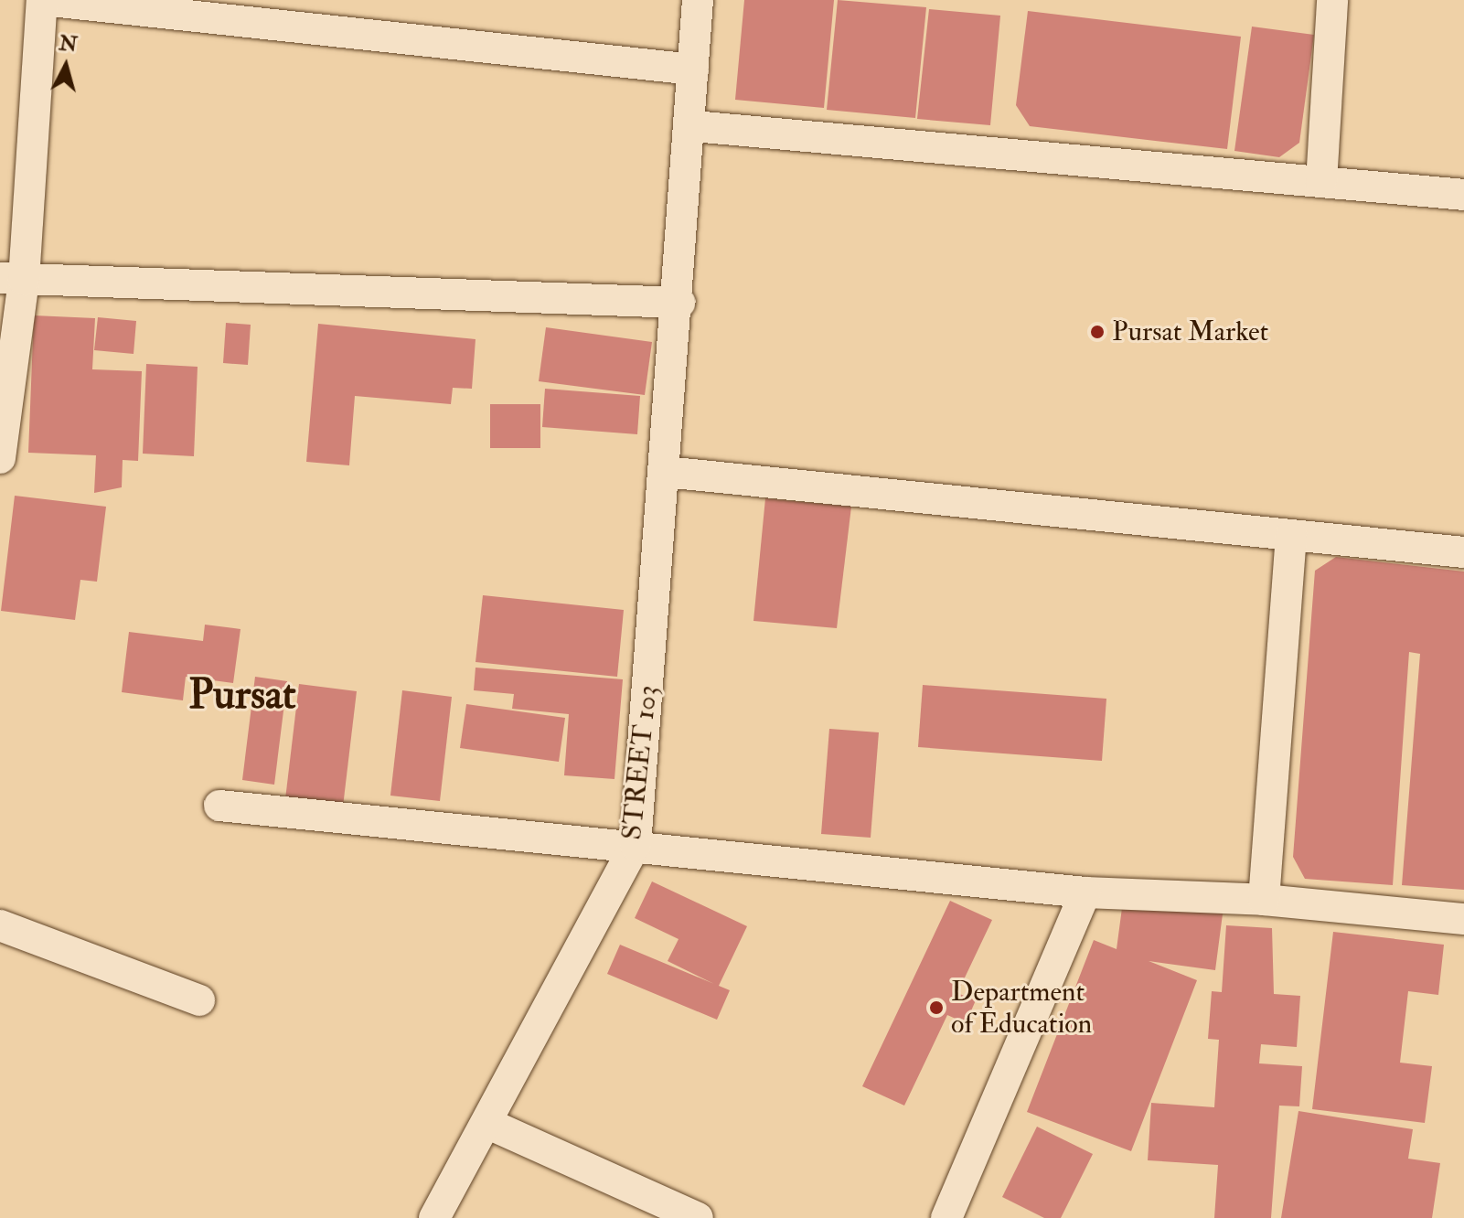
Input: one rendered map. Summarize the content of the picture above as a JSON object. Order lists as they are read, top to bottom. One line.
{"streets":{"street":["STREET 103"]},"districts":["Pursat"],"places":["Pursat Market","Department of Education"],"north":"top"}
